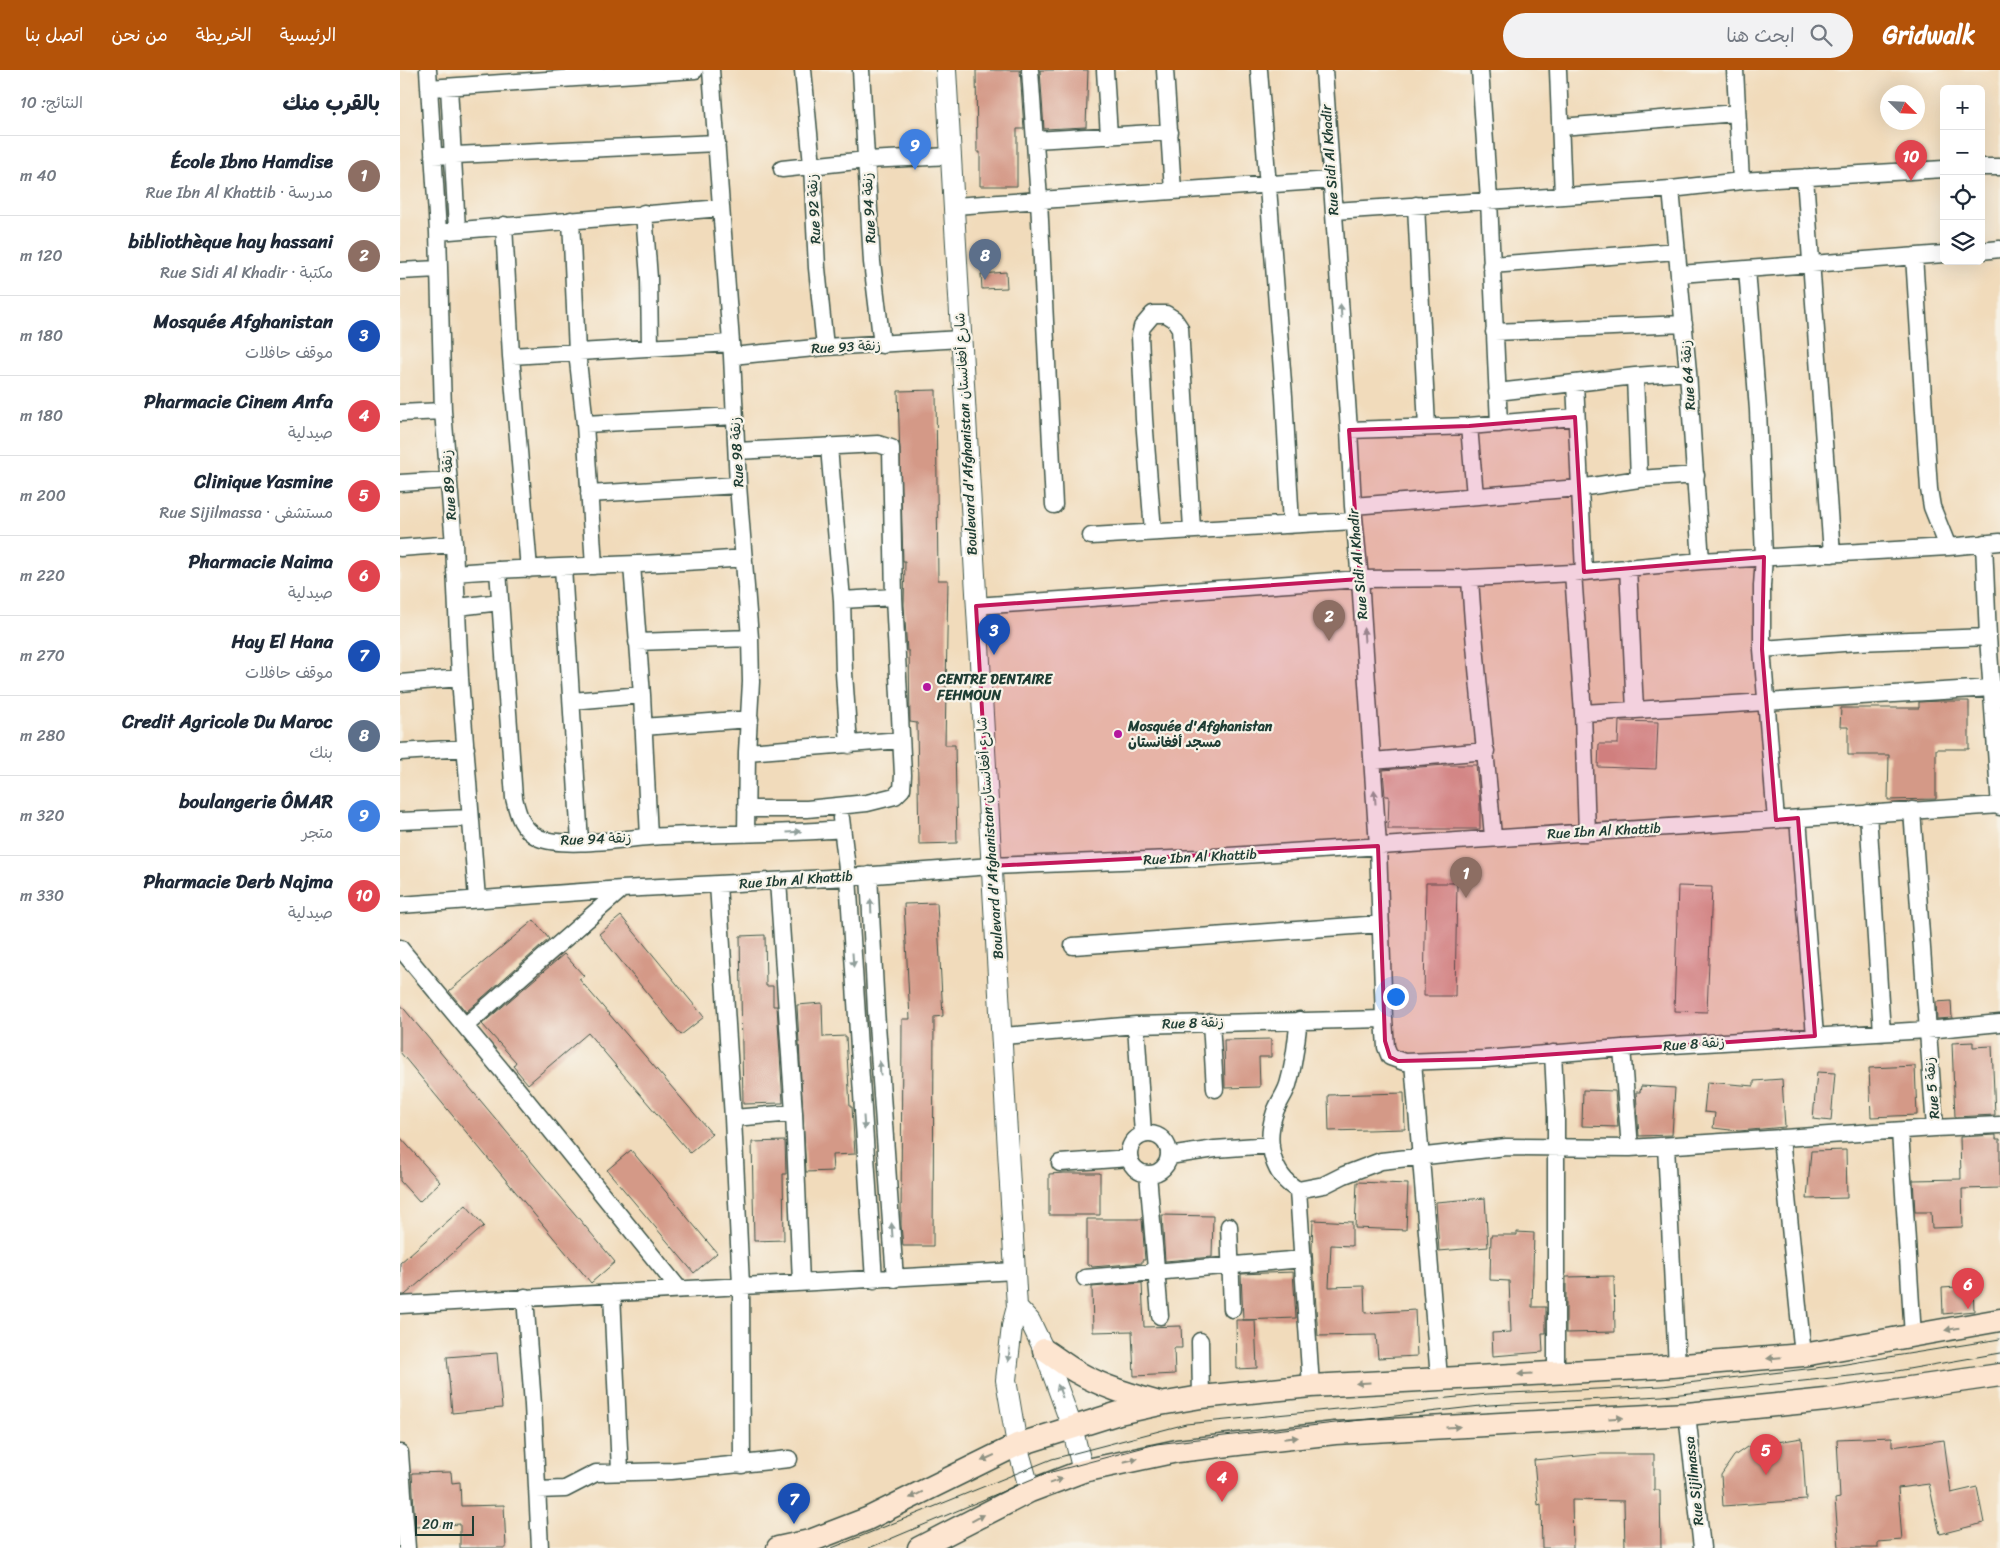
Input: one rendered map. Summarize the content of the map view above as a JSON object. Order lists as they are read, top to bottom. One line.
{"streets":{"street":["Rue Sidi Al Khadir","Rue 94 زنقة","Rue 92 زنقة","Rue 93 زنقة","Rue 64 زنقة","Boulevard d'Afghanistan شارع أفغانستان","Rue 98 زنقة","Rue 89 زنقة","Rue Ibn Al Khattib","Rue 8 زنقة","Rue 5 زنقة","Rue Sijilmassa"]},"crossings":[["Rue Sidi Al Khadir","Rue Ibn Al Khattib"],["Rue Sidi Al Khadir","Rue 8 زنقة"],["Rue 94 زنقة","Rue 93 زنقة"],["Rue 94 زنقة","Rue 98 زنقة"],["Rue 92 زنقة","Rue 93 زنقة"],["Rue 93 زنقة","Boulevard d'Afghanistan شارع أفغانستان"],["Rue 93 زنقة","Rue 98 زنقة"],["Boulevard d'Afghanistan شارع أفغانستان","Rue Ibn Al Khattib"],["Boulevard d'Afghanistan شارع أفغانستان","Rue 8 زنقة"],["Rue 89 زنقة","Rue Ibn Al Khattib"],["Rue Ibn Al Khattib","Rue 5 زنقة"],["Rue 8 زنقة","Rue 5 زنقة"]],"places":["CENTRE DENTAIRE FEHMOUN","Mosquée d'Afghanistan مسجد أفغانستان"],"scale_bar":"20 m","north":"bottom right","page":{"header":"Gridwalk","search":"ابحث هنا","nav":["الرئيسية","الخريطة","من نحن","اتصل بنا"],"heading":["بالقرب منك","النتائج: 10"],"map_buttons":["+","−"],"pins":["9","10","8","2","3","1","6","5","4","7"],"list":[{"mark":"1","name":"École Ibno Hamdise","note":"مدرسة · Rue Ibn Al Khattib","value":"40 m"},{"mark":"2","name":"bibliothèque hay hassani","note":"مكتبة · Rue Sidi Al Khadir","value":"120 m"},{"mark":"3","name":"Mosquée Afghanistan","note":"موقف حافلات","value":"180 m"},{"mark":"4","name":"Pharmacie Cinem Anfa","note":"صيدلية","value":"180 m"},{"mark":"5","name":"Clinique Yasmine","note":"مستشفى · Rue Sijilmassa","value":"200 m"},{"mark":"6","name":"Pharmacie Naima","note":"صيدلية","value":"220 m"},{"mark":"7","name":"Hay El Hana","note":"موقف حافلات","value":"270 m"},{"mark":"8","name":"Credit Agricole Du Maroc","note":"بنك","value":"280 m"},{"mark":"9","name":"boulangerie ÔMAR","note":"متجر","value":"320 m"},{"mark":"10","name":"Pharmacie Derb Najma","note":"صيدلية","value":"330 m"}],"scale":"20 m"}}
